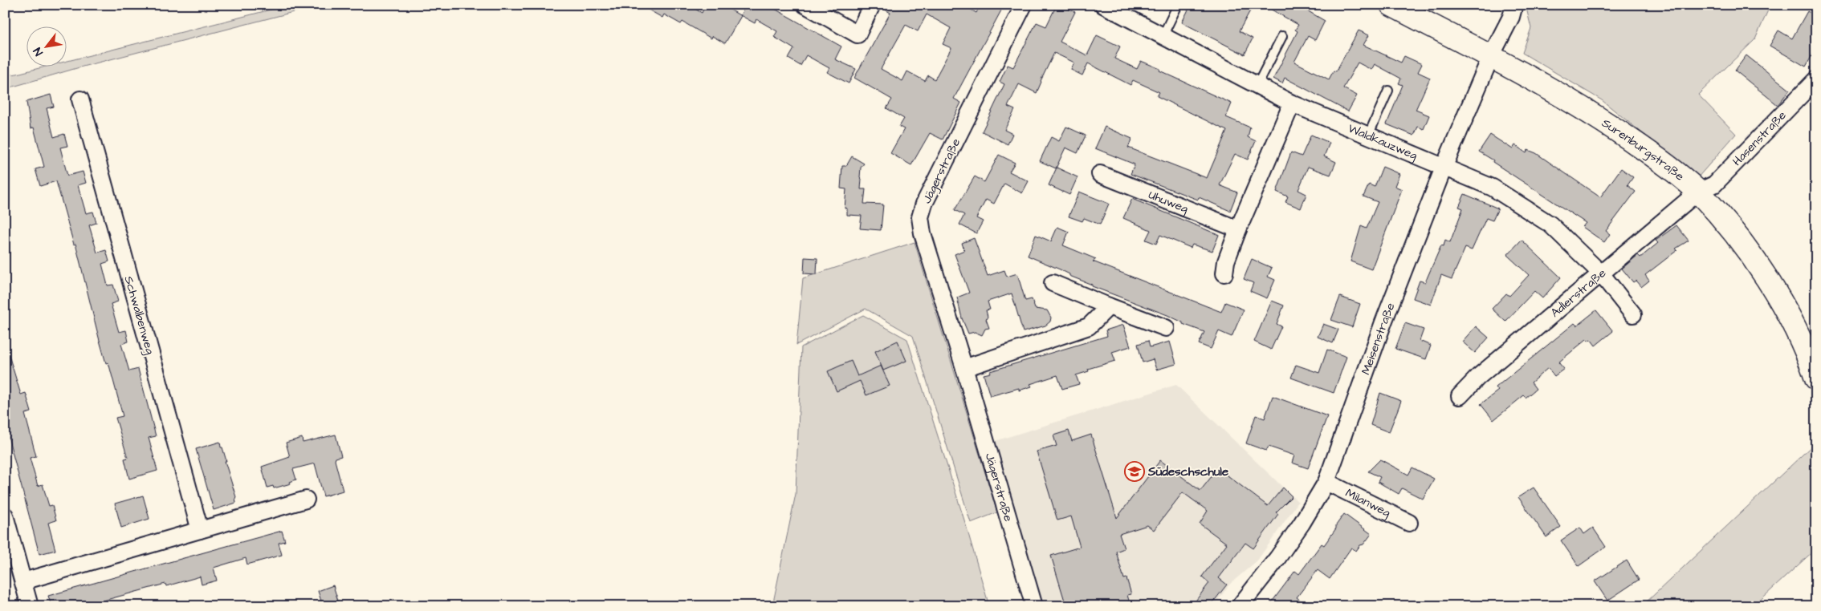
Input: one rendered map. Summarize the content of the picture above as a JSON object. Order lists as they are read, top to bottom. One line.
{"streets":{"street":["Hasenstraße","Waldkauzweg","Surenburgstraße","Jägerstraße","Uhuweg","Adlerstraße","Schwalbenweg","Meisenstraße","Milanweg"]},"crossings":[["Hasenstraße","Surenburgstraße"],["Hasenstraße","Adlerstraße"],["Waldkauzweg","Adlerstraße"],["Waldkauzweg","Meisenstraße"],["Surenburgstraße","Adlerstraße"],["Surenburgstraße","Meisenstraße"],["Meisenstraße","Milanweg"]],"places":{"school or university":["Südeschschule"]},"north":"bottom left"}
